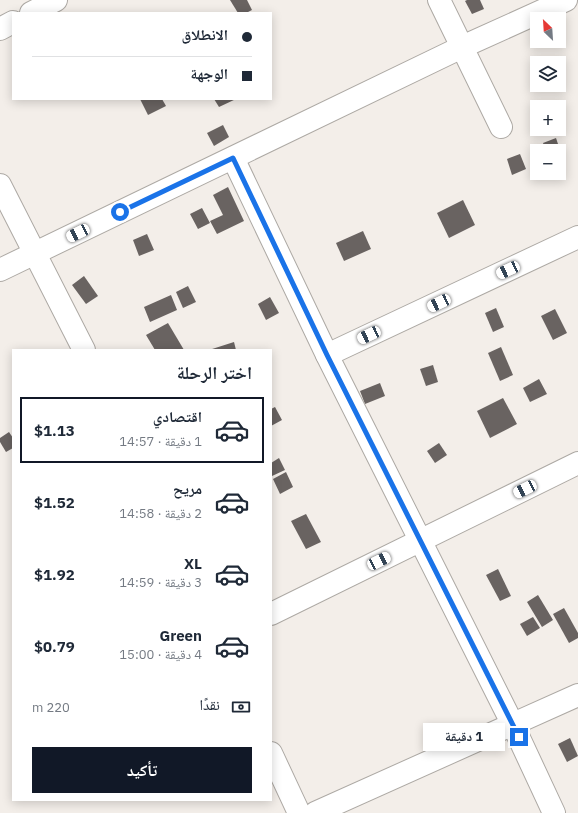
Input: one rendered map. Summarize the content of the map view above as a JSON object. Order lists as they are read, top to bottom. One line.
{"north":"top left","page":{"map_buttons":["+","−"],"banner":["الانطلاق","الوجهة"],"heading":"اختر الرحلة","list":[{"name":"اقتصادي","note":"1 دقيقة · 14:57","value":"$1.13"},{"name":"مريح","note":"2 دقيقة · 14:58","value":"$1.52"},{"name":"XL","note":"3 دقيقة · 14:59","value":"$1.92"},{"name":"Green","note":"4 دقيقة · 15:00","value":"$0.79"}],"pay":["نقدًا","220 m"],"bubble":"1 دقيقة","buttons":"تأكيد"}}
